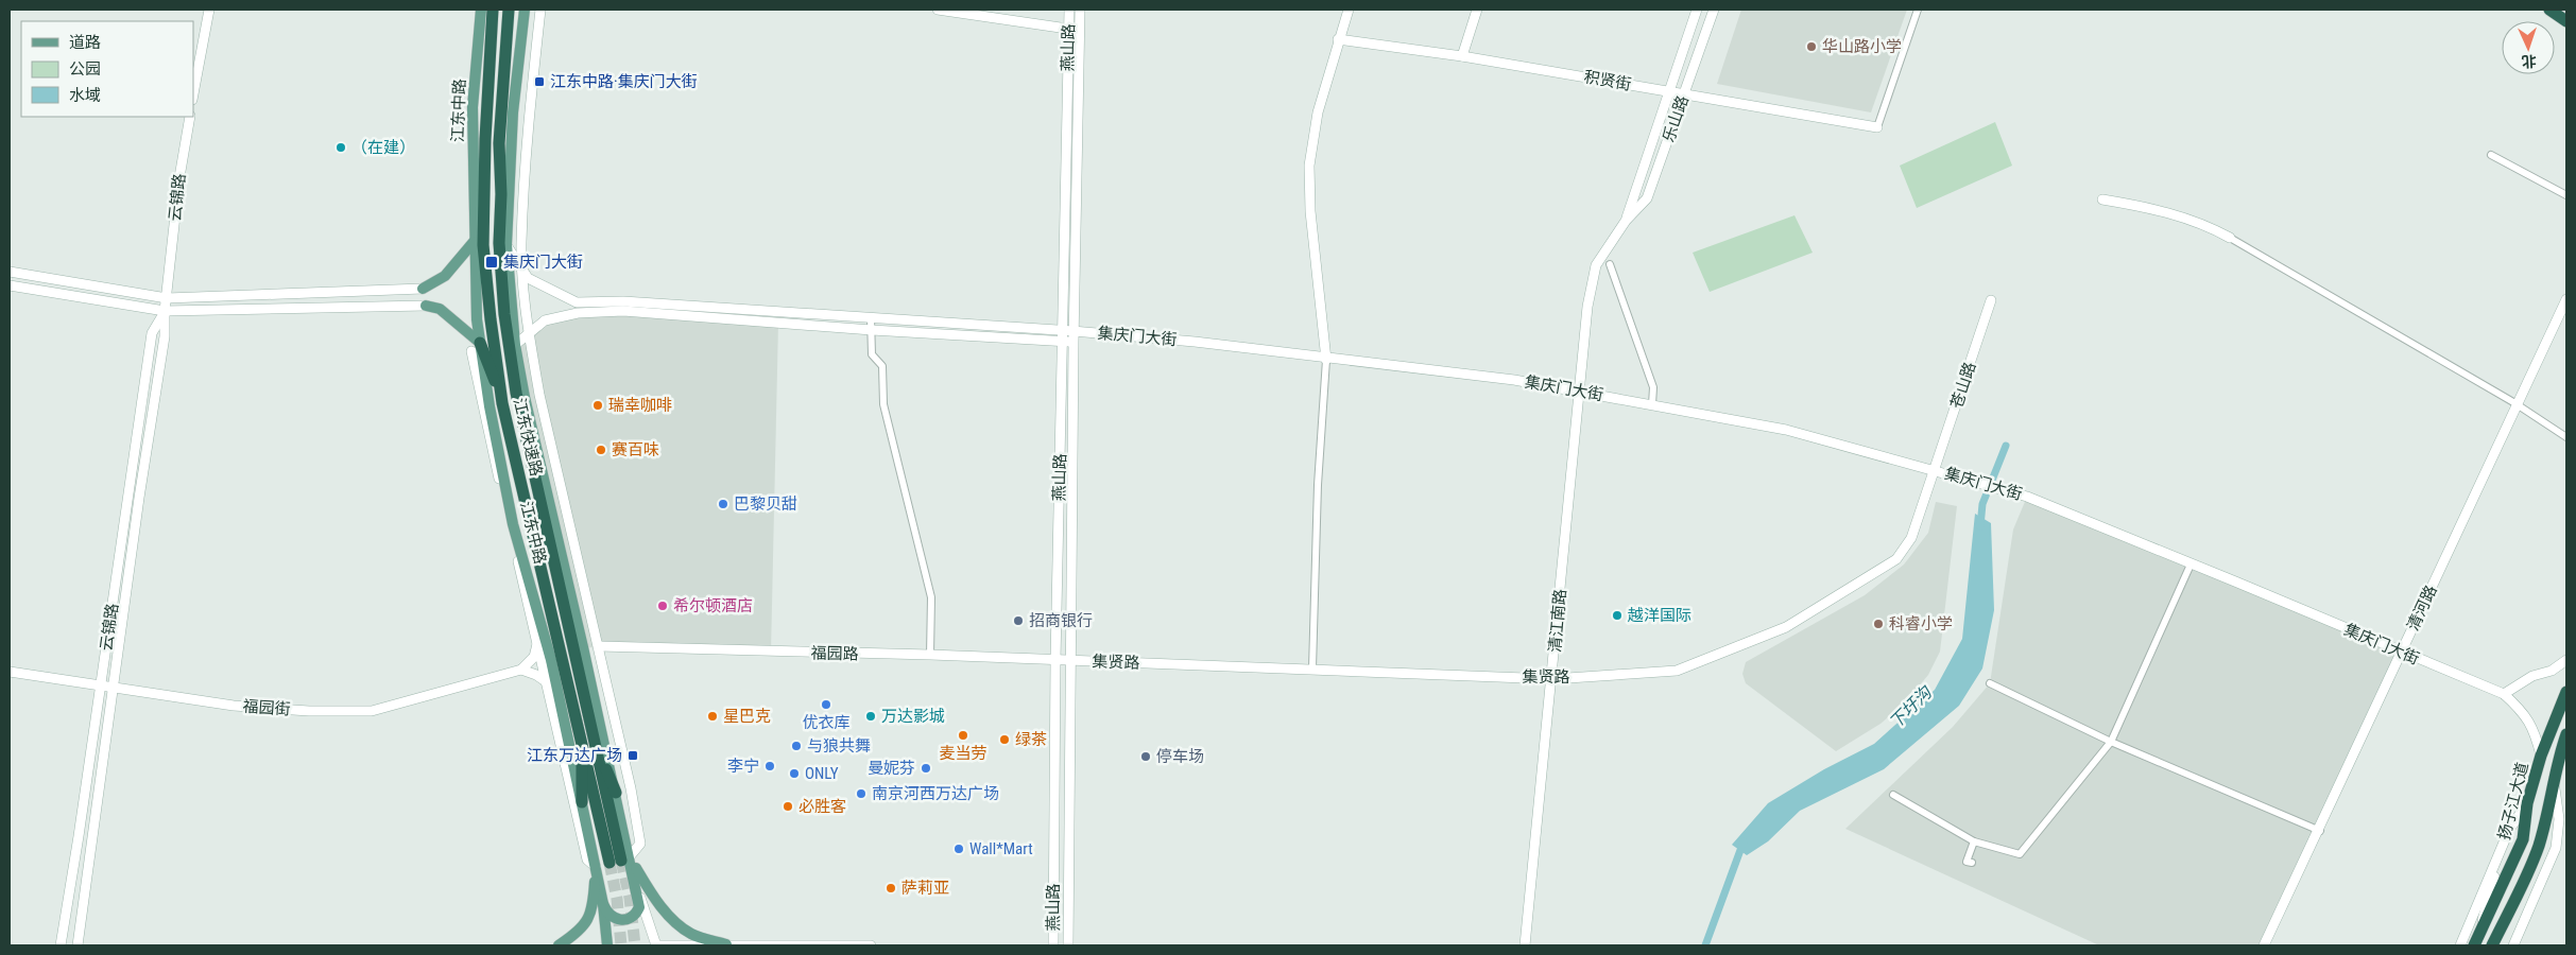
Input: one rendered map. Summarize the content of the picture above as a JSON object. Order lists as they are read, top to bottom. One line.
{"streets":{"highway":["江东快速路","扬子江大道"],"main road":["江东中路"],"street":["燕山路","积贤街","乐山路","云锦路","集庆门大街","苍山路","清河路","清江南路","福园路","集贤路","福园街"]},"crossings":[["燕山路","集庆门大街"],["燕山路","福园路"],["燕山路","集贤路"],["积贤街","乐山路"],["江东中路","江东快速路"],["乐山路","集庆门大街"],["乐山路","清江南路"],["云锦路","福园街"],["集庆门大街","苍山路"],["集庆门大街","清河路"],["集庆门大街","清江南路"],["集庆门大街","集贤路"],["苍山路","集贤路"],["清江南路","集贤路"],["福园路","集贤路"]],"water":["下圩沟"],"places":{"other":["华山路小学","（在建）","瑞幸咖啡","赛百味","巴黎贝甜","希尔顿酒店","越洋国际","招商银行","科睿小学","优衣库","星巴克","万达影城","麦当劳","绿茶","与狼共舞","停车场","李宁","曼妮芬","ONLY","南京河西万达广场","必胜客","Wall*Mart","萨莉亚"],"transit":["江东中路·集庆门大街","集庆门大街","江东万达广场"]},"legend":["道路","公园","水域"],"north":"bottom"}
